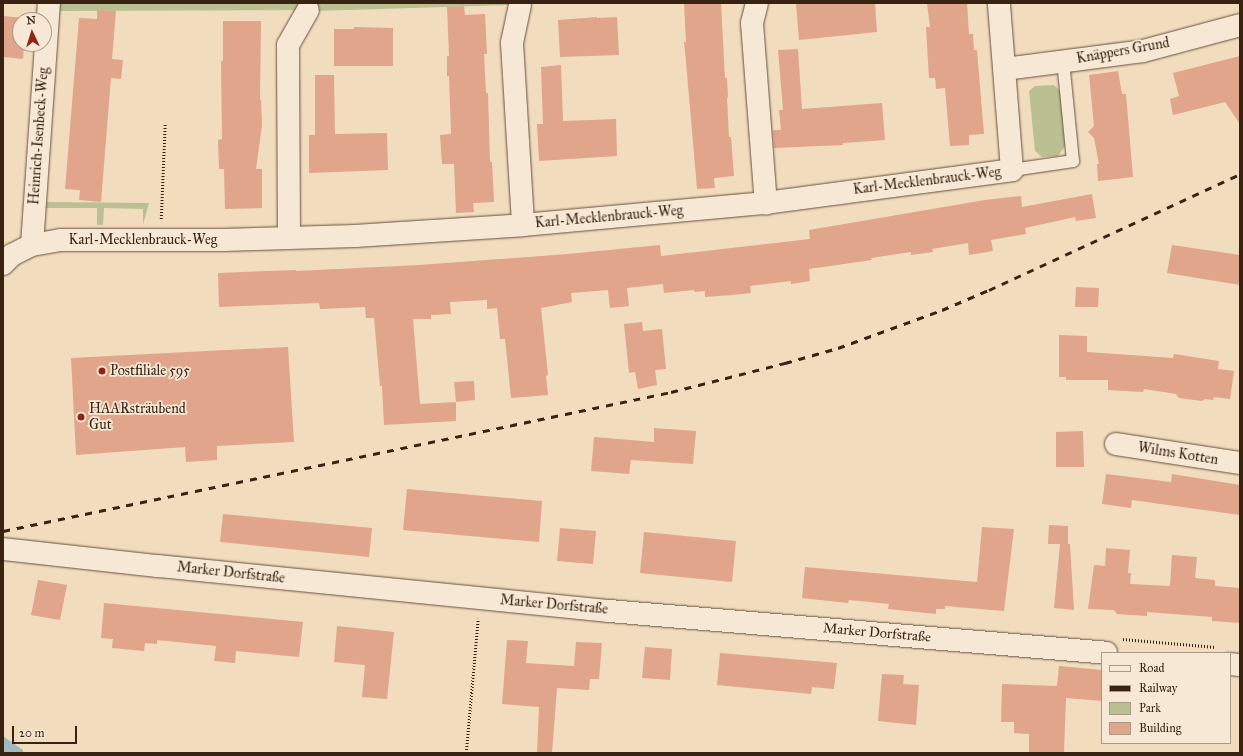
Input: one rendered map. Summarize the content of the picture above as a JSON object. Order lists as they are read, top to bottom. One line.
{"streets":{"street":["Knäppers Grund","Heinrich-Isenbeck-Weg","Karl-Mecklenbrauck-Weg","Wilms Kotten","Marker Dorfstraße"]},"crossings":[["Knäppers Grund","Karl-Mecklenbrauck-Weg"],["Heinrich-Isenbeck-Weg","Karl-Mecklenbrauck-Weg"]],"places":["Postfiliale 595","HAARsträubend Gut"],"legend":["Road","Railway","Park","Building"],"scale_bar":"20 m","north":"top"}
